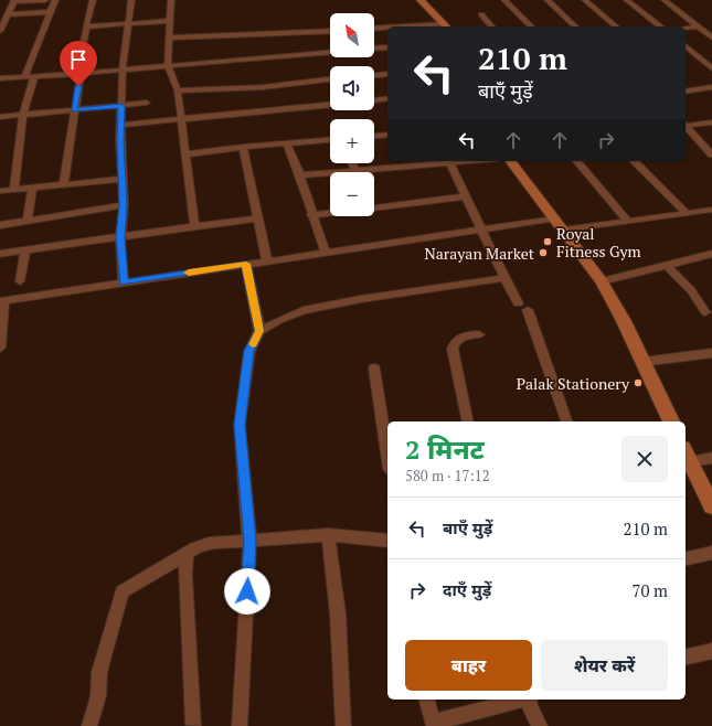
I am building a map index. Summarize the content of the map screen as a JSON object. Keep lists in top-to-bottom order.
{
  "places": ["Royal Fitness Gym", "Narayan Market", "Palak Stationery"],
  "north": "top left",
  "page": {
    "map_buttons": ["+", "−"],
    "turn": ["210 m", "बाएँ मुड़ें"],
    "heading": ["2 मिनट", "580 m · 17:12"],
    "list": [
      {
        "name": "बाएँ मुड़ें",
        "value": "210 m"
      },
      {
        "name": "दाएँ मुड़ें",
        "value": "70 m"
      }
    ],
    "buttons": ["बाहर", "शेयर करें"]
  }
}
